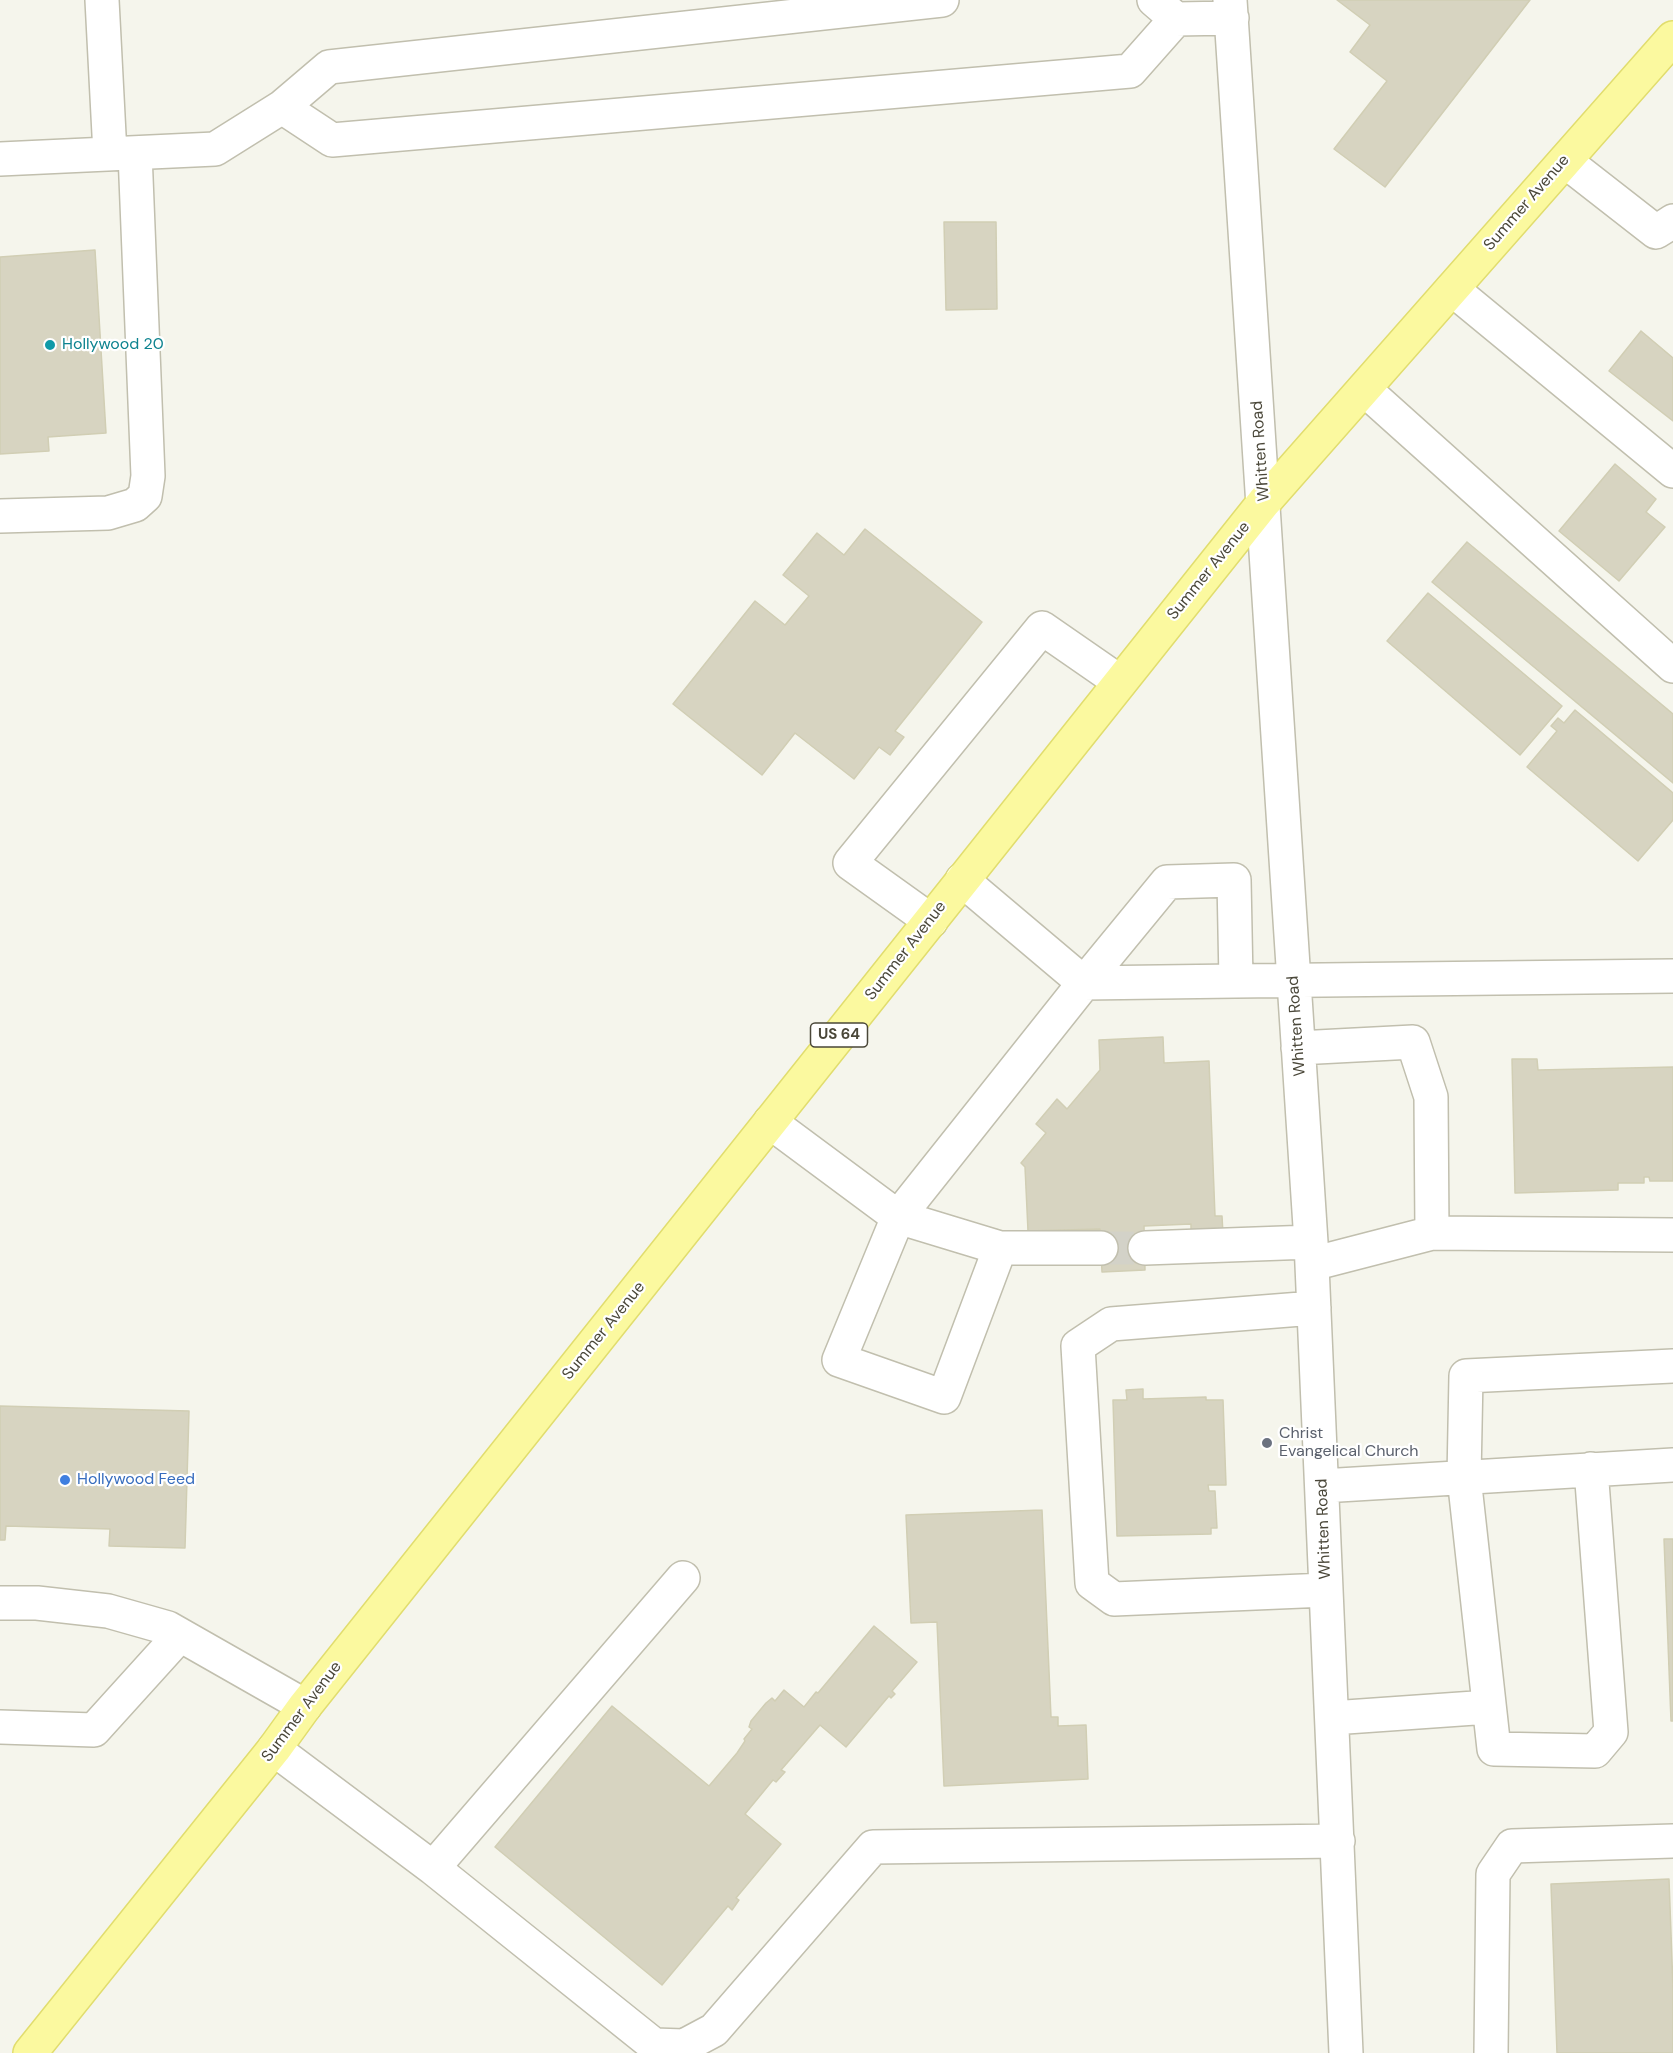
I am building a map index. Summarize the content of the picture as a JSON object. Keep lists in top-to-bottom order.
{
  "streets": {
    "main road": ["Summer Avenue", "US 64"],
    "street": ["Whitten Road"]
  },
  "crossings": [
    ["Summer Avenue", "Whitten Road"]
  ],
  "places": ["Hollywood 20", "Christ Evangelical Church", "Hollywood Feed"]
}
